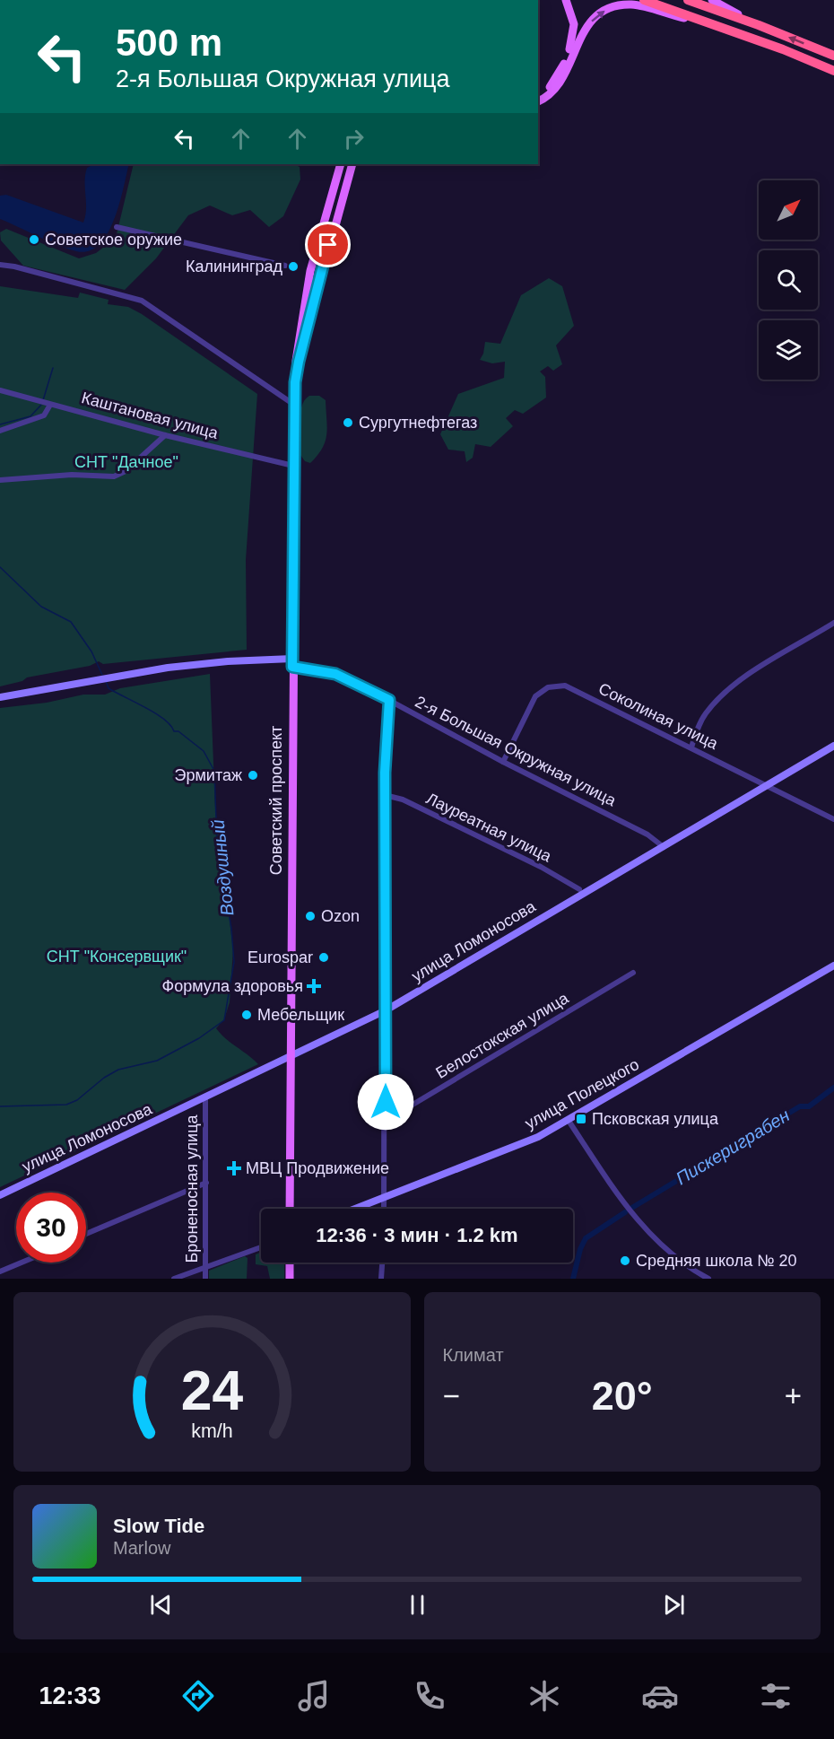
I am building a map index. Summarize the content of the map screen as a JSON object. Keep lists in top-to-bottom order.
{
  "streets": {
    "main road": ["Советский проспект"],
    "street": [
      "Каштановая улица",
      "Соколиная улица",
      "2-я Большая Окружная улица",
      "Лауреатная улица",
      "улица Ломоносова",
      "Белостокская улица",
      "улица Полецкого",
      "Броненосная улица"
    ]
  },
  "crossings": [
    ["Каштановая улица", "Советский проспект"],
    ["Соколиная улица", "2-я Большая Окружная улица"],
    ["Соколиная улица", "улица Ломоносова"],
    ["2-я Большая Окружная улица", "Советский проспект"],
    ["2-я Большая Окружная улица", "улица Ломоносова"],
    ["Советский проспект", "улица Ломоносова"],
    ["улица Ломоносова", "Броненосная улица"]
  ],
  "water": ["Воздушный", "Пискериграбен"],
  "parks": ["СНТ \"Дачное\"", "СНТ \"Консервщик\""],
  "places": {
    "other": [
      "Советское оружие",
      "Калининград",
      "Сургутнефтегаз",
      "Эрмитаж",
      "Ozon",
      "Eurospar",
      "Мебельщик",
      "Средняя школа № 20"
    ],
    "health": ["Формула здоровья", "МВЦ Продвижение"],
    "transit": ["Псковская улица"]
  },
  "north": "top right",
  "page": {
    "turn": ["500 m", "2-я Большая Окружная улица"],
    "limit": "30",
    "trip": "12:36 · 3 мин · 1.2 km",
    "tile": "Климат",
    "heat": ["−", "20°", "+"],
    "song": ["Slow Tide", "Marlow"],
    "tabs": "12:33",
    "gauge": ["24", "km/h"]
  }
}
